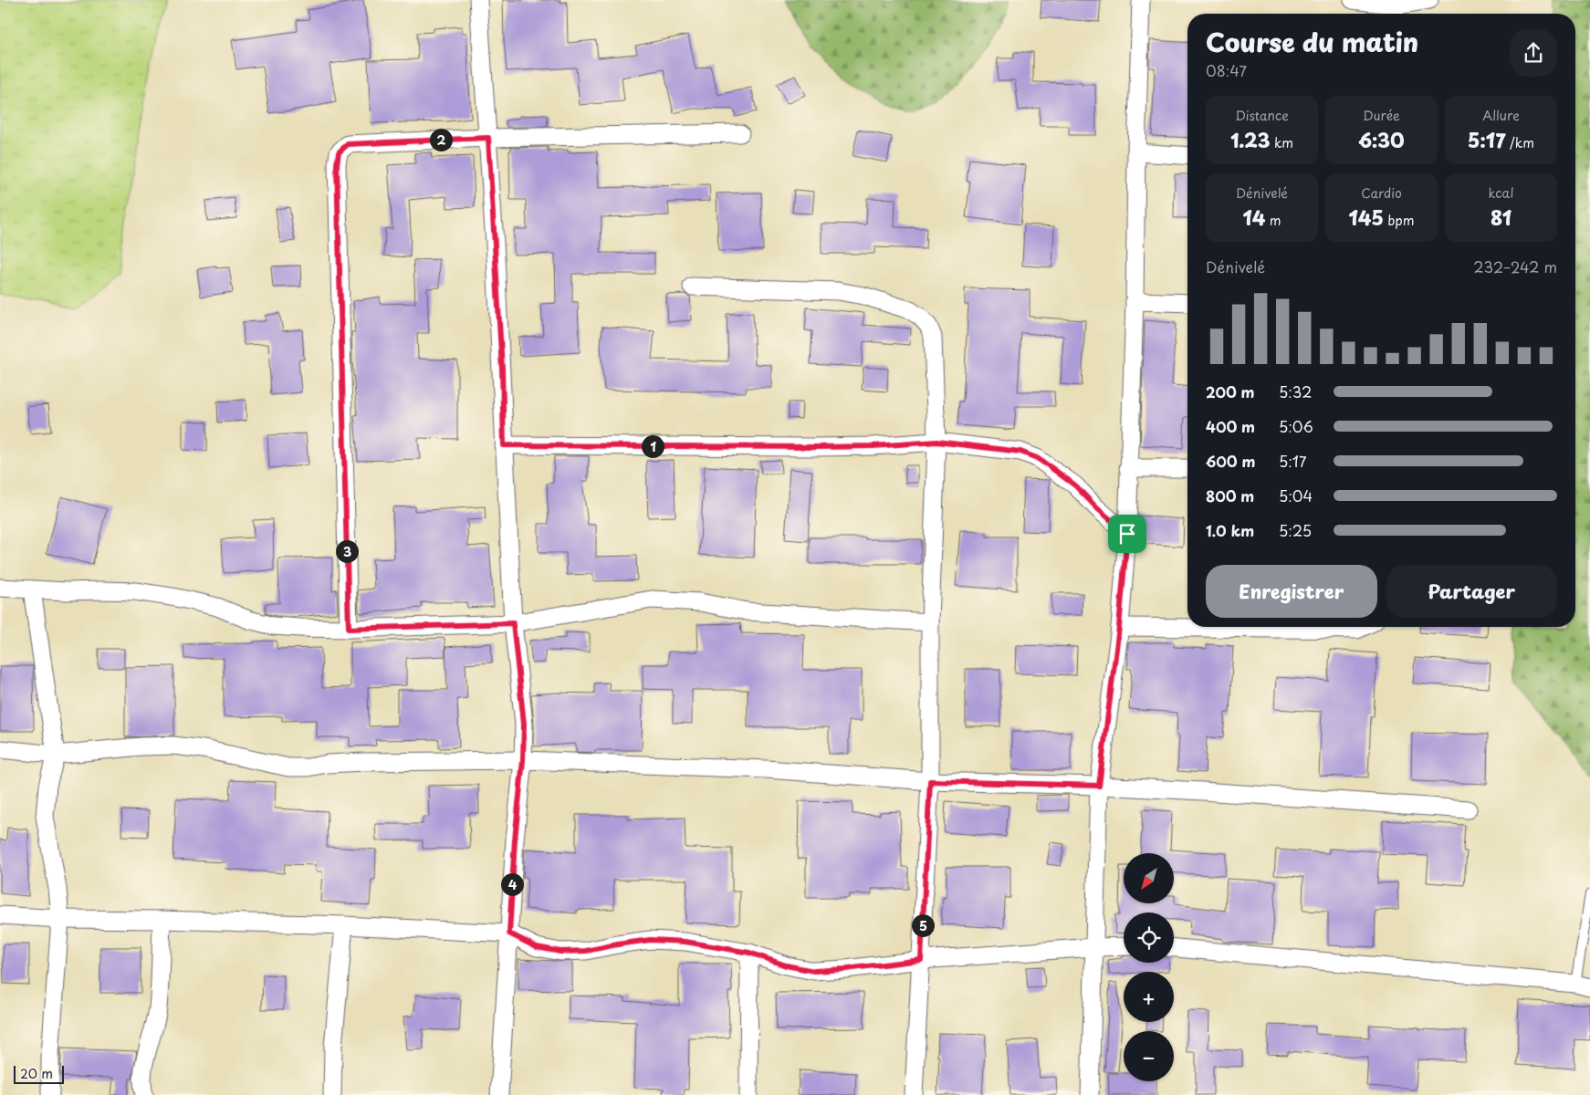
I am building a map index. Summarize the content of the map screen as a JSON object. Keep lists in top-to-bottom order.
{
  "scale_bar": "20 m",
  "north": "bottom left",
  "page": {
    "heading": ["Course du matin", "08:47"],
    "stats": [
      ["Distance", "1.23 km"],
      ["Durée", "6:30"],
      ["Allure", "5:17 /km"],
      ["Dénivelé", "14 m"],
      ["Cardio", "145 bpm"],
      ["kcal", "81"]
    ],
    "pins": [
      "2",
      "1",
      "3",
      "4",
      "5"
    ],
    "chart": ["Dénivelé", "232–242 m"],
    "list": [
      {
        "name": "200 m",
        "note": "5:32"
      },
      {
        "name": "400 m",
        "note": "5:06"
      },
      {
        "name": "600 m",
        "note": "5:17"
      },
      {
        "name": "800 m",
        "note": "5:04"
      },
      {
        "name": "1.0 km",
        "note": "5:25"
      }
    ],
    "buttons": ["Enregistrer", "Partager"],
    "map_buttons": ["+", "−"],
    "scale": "20 m"
  }
}
